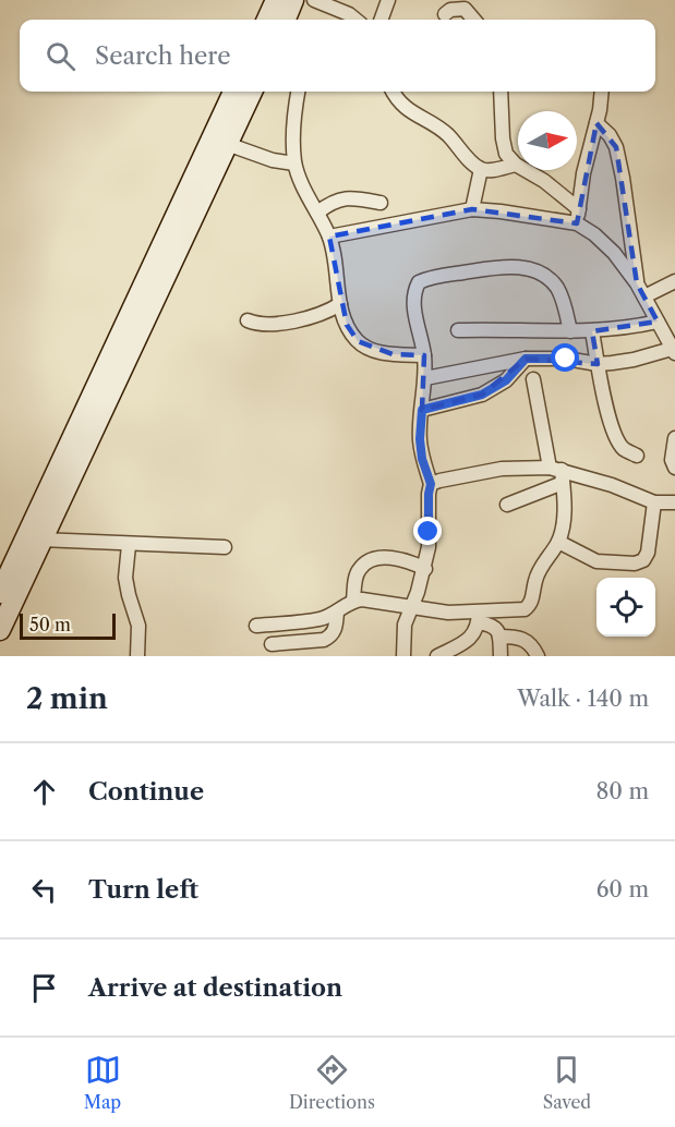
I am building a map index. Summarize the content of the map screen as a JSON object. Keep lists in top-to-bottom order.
{
  "scale_bar": "50 m",
  "north": "right",
  "page": {
    "search": "Search here",
    "scale": "50 m",
    "heading": ["2 min", "Walk · 140 m"],
    "list": [
      ["Continue", "80 m"],
      ["Turn left", "60 m"],
      "Arrive at destination"
    ],
    "nav": ["Map", "Directions", "Saved"]
  }
}
